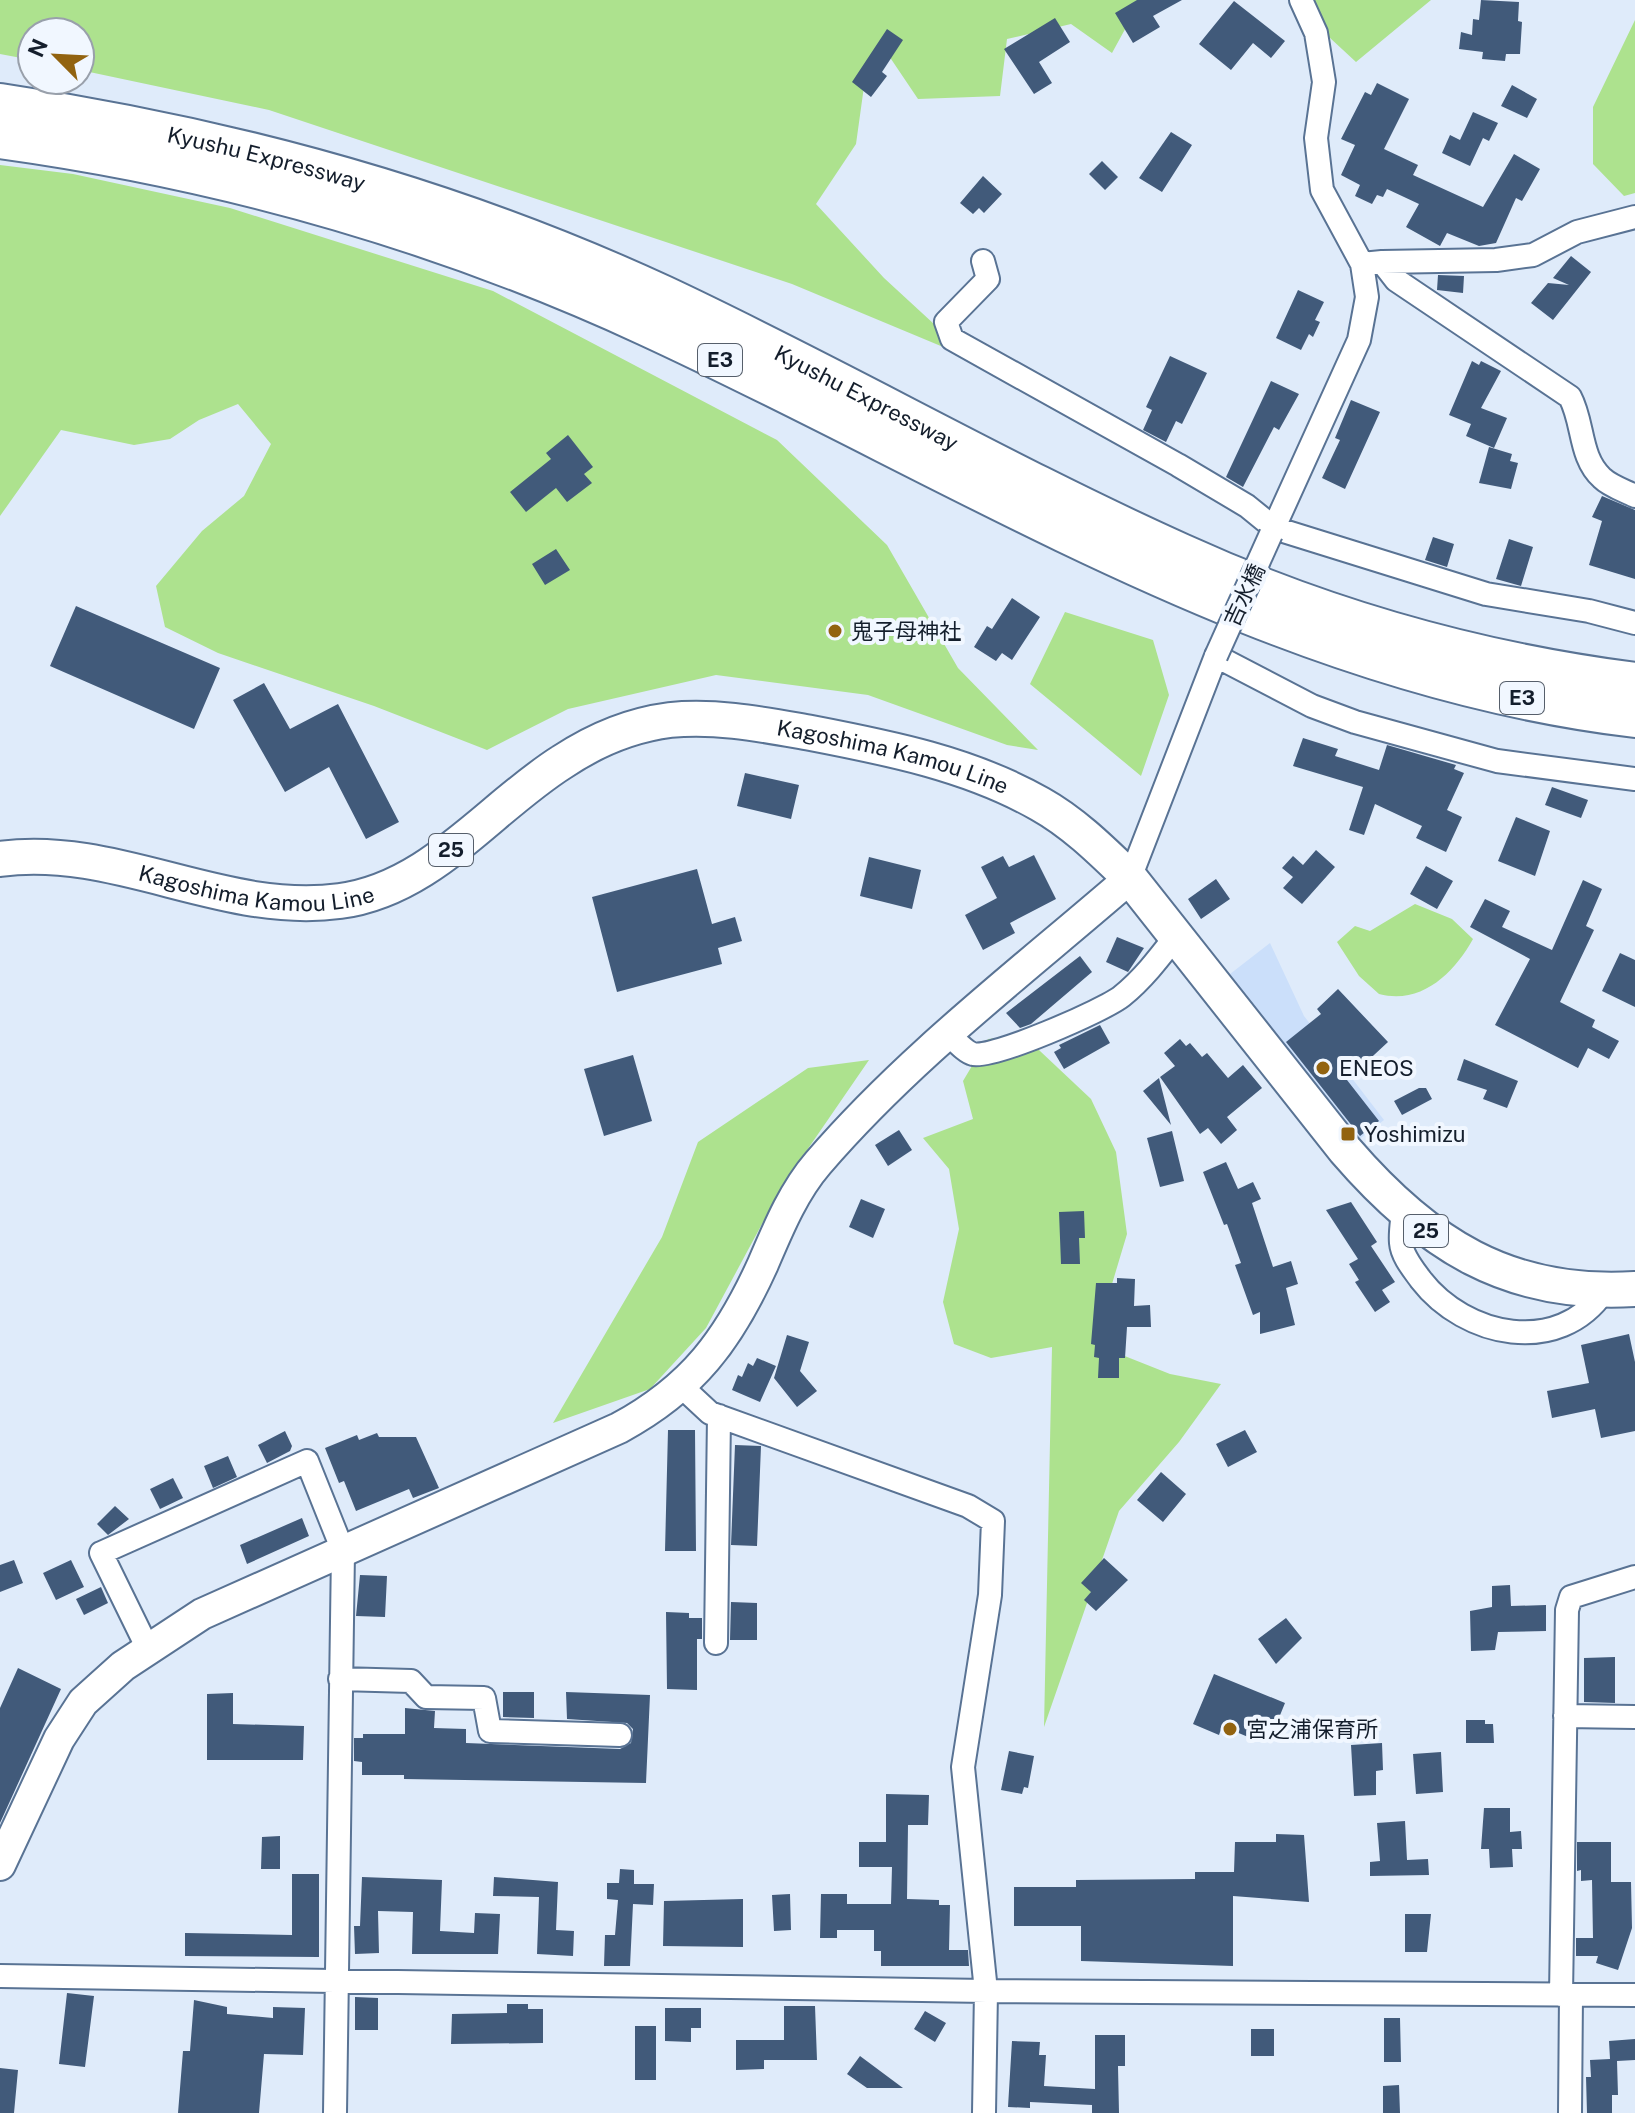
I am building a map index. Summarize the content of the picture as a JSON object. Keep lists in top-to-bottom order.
{
  "streets": {
    "highway": ["Kyushu Expressway", "E3"],
    "main road": ["Kagoshima Kamou Line", "25"],
    "street": ["吉水橋"]
  },
  "crossings": [
    ["吉水橋", "Kagoshima Kamou Line"]
  ],
  "places": {
    "other": ["鬼子母神社", "ENEOS", "宮之浦保育所"],
    "transit": ["Yoshimizu"]
  },
  "north": "top left"
}
